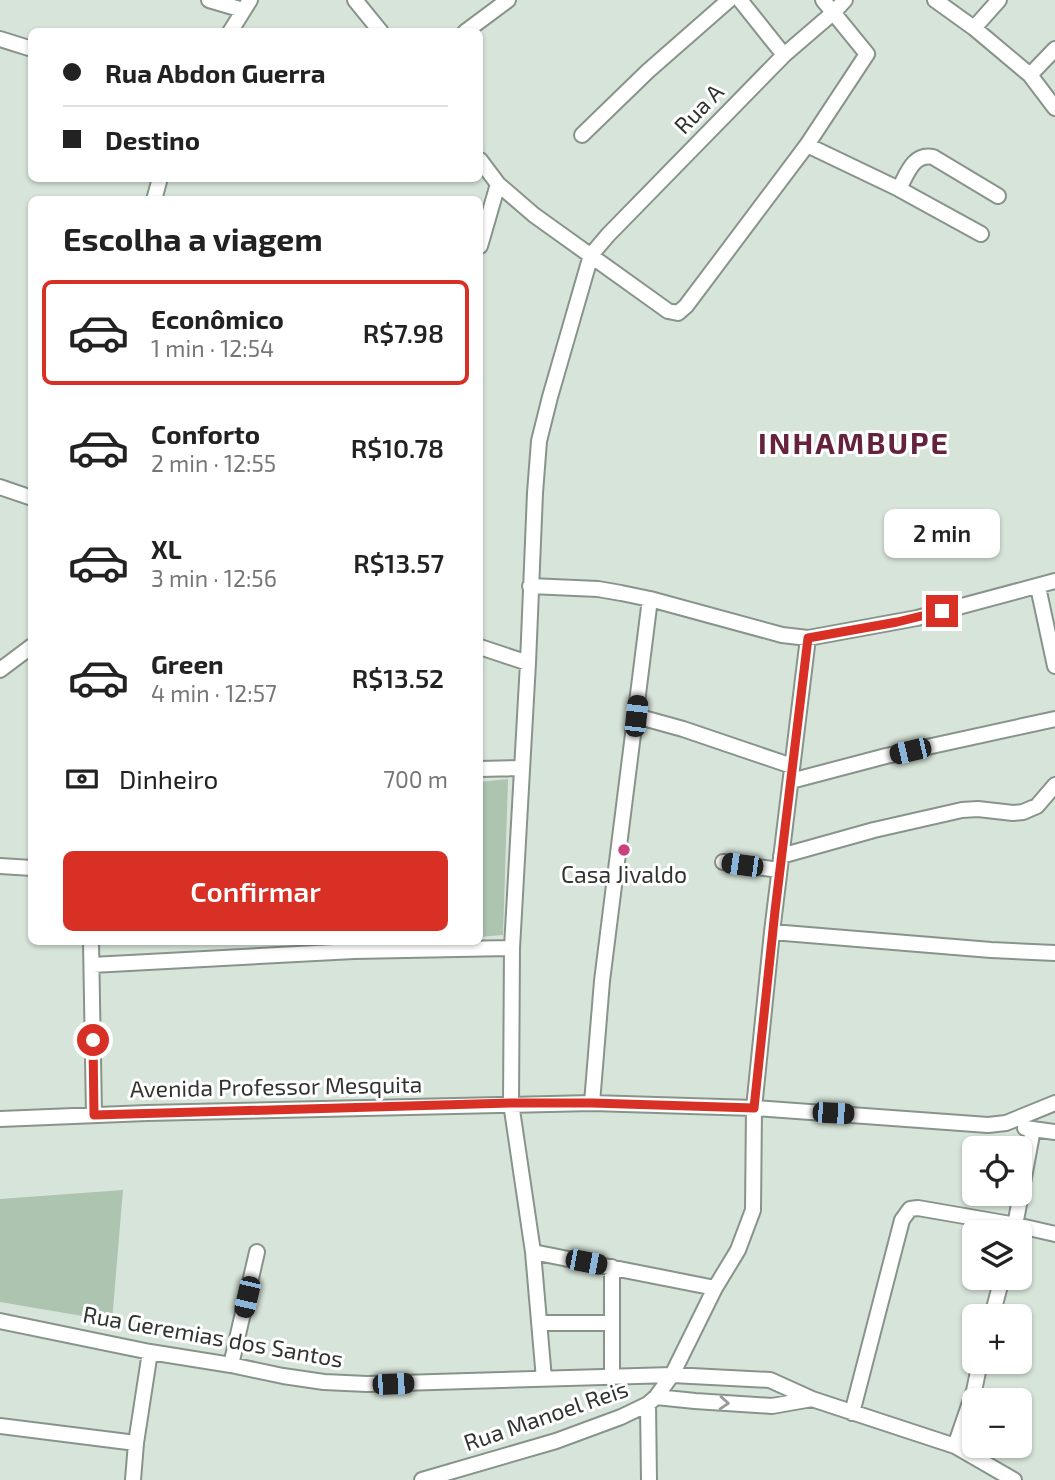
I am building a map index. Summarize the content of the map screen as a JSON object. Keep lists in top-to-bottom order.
{
  "streets": {
    "street": [
      "Rua A",
      "Avenida Professor Mesquita",
      "Rua Geremias dos Santos",
      "Rua Manoel Reis"
    ]
  },
  "crossings": [
    ["Avenida Professor Mesquita", "Rua Manoel Reis"],
    ["Rua Geremias dos Santos", "Rua Manoel Reis"]
  ],
  "districts": ["INHAMBUPE"],
  "places": ["Casa Jivaldo"],
  "page": {
    "banner": ["Rua Abdon Guerra", "Destino"],
    "heading": "Escolha a viagem",
    "list": [
      {
        "name": "Econômico",
        "note": "1 min · 12:54",
        "value": "R$7.98"
      },
      {
        "name": "Conforto",
        "note": "2 min · 12:55",
        "value": "R$10.78"
      },
      {
        "name": "XL",
        "note": "3 min · 12:56",
        "value": "R$13.57"
      },
      {
        "name": "Green",
        "note": "4 min · 12:57",
        "value": "R$13.52"
      }
    ],
    "bubble": "2 min",
    "pay": ["Dinheiro", "700 m"],
    "buttons": "Confirmar",
    "map_buttons": ["+", "−"]
  }
}
